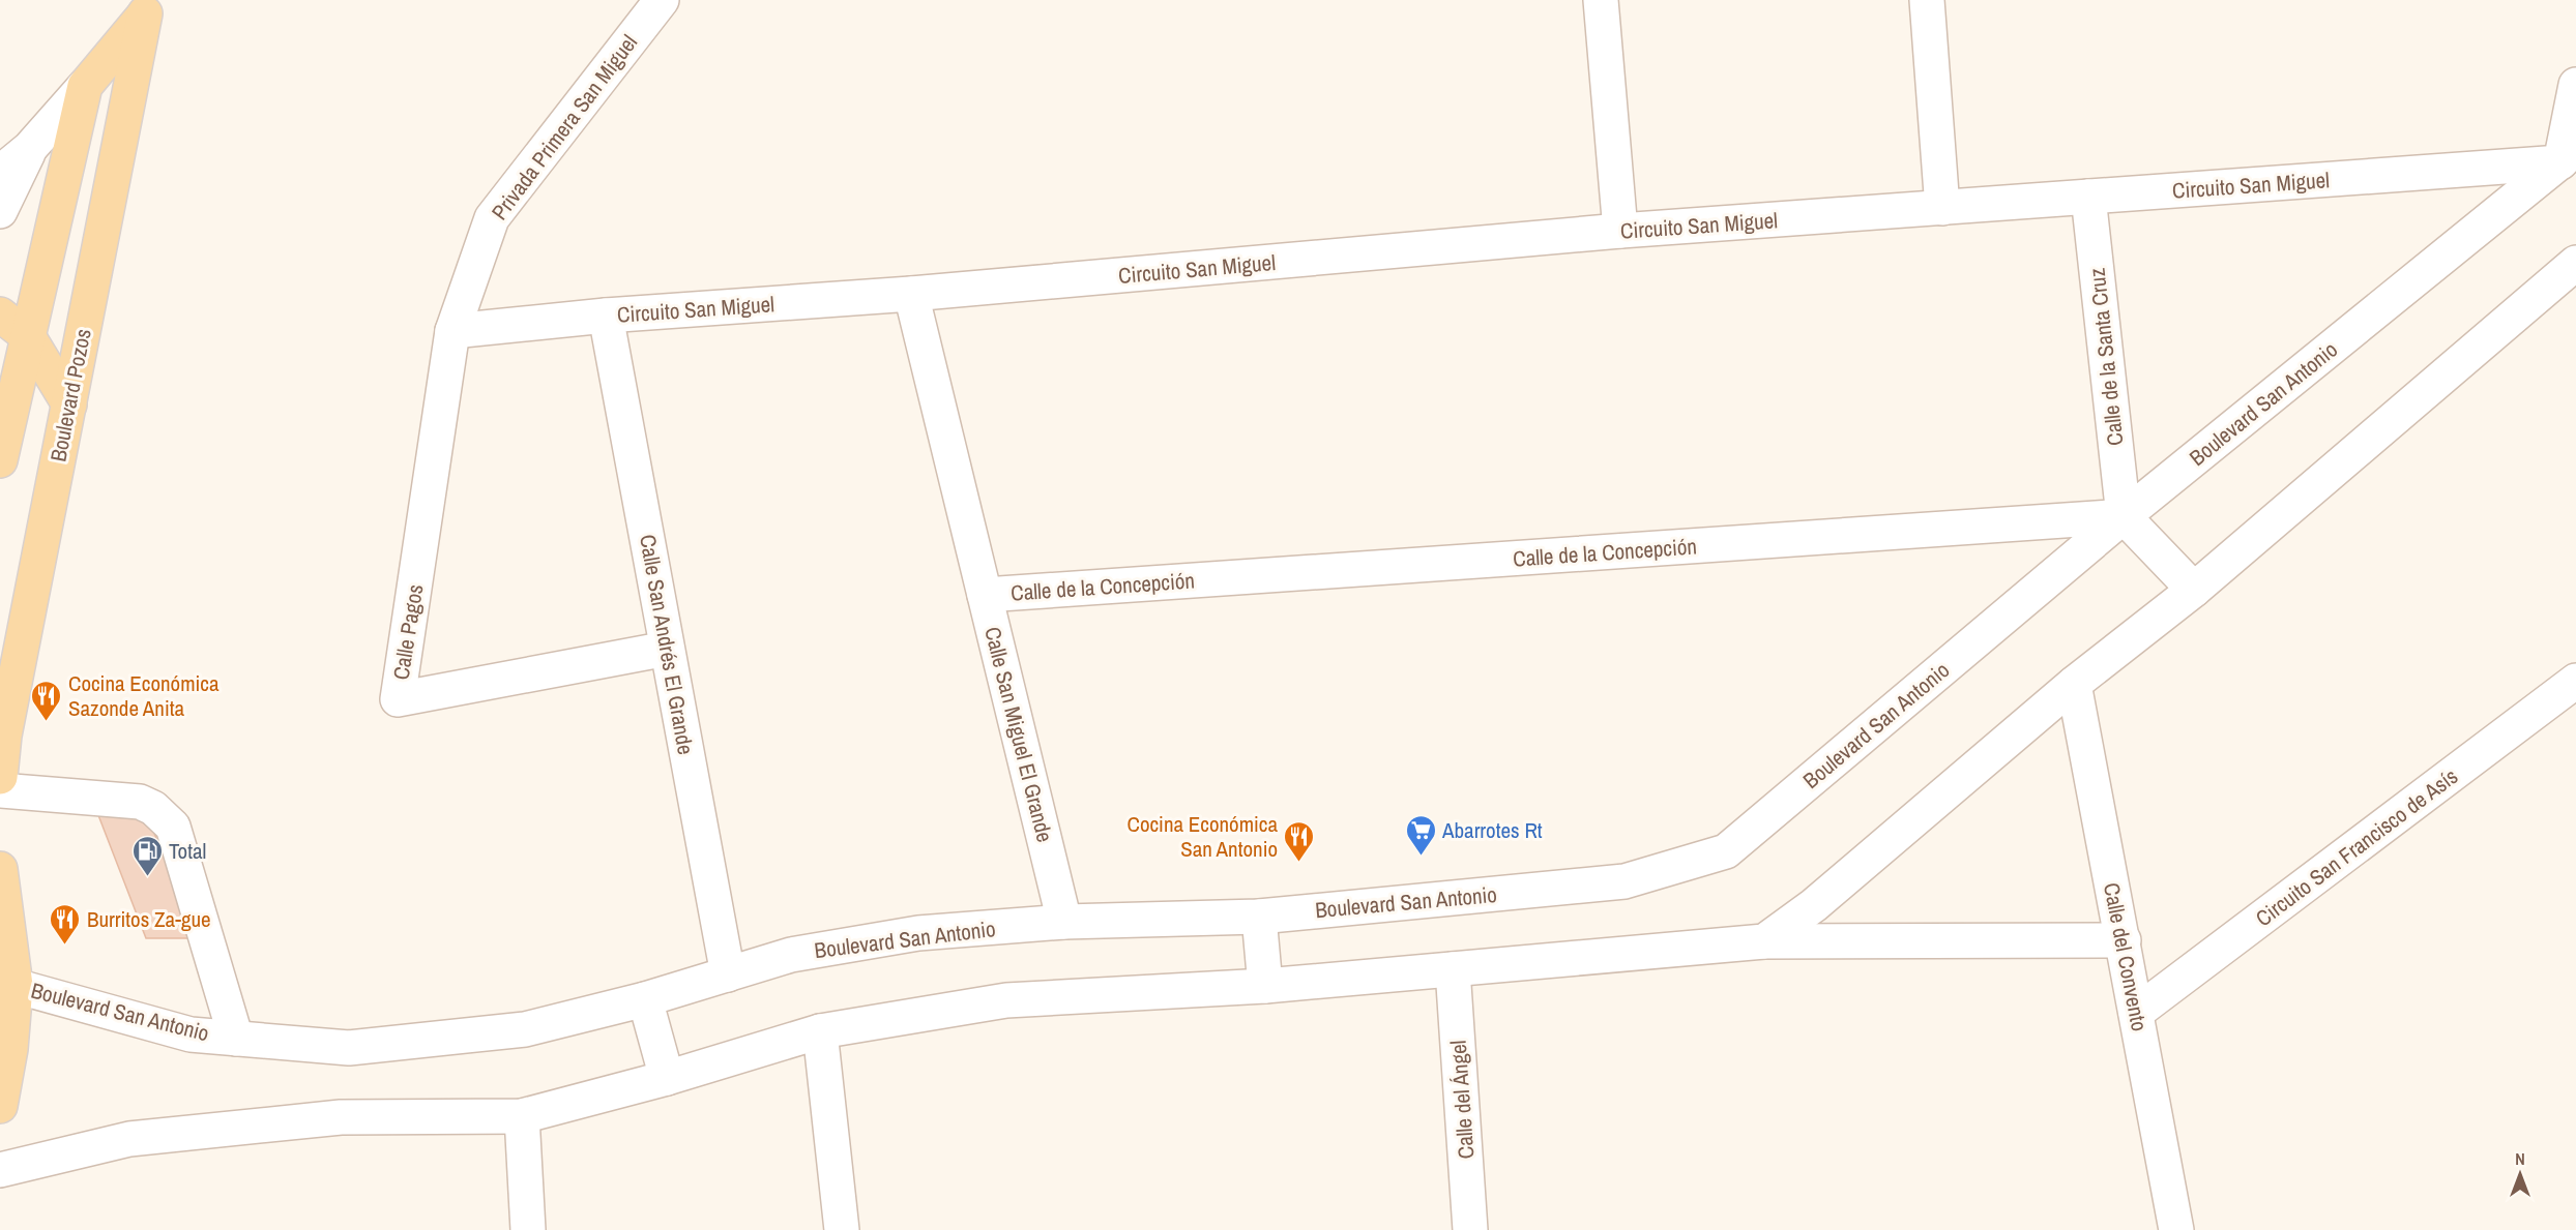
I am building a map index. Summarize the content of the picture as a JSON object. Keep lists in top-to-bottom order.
{
  "streets": {
    "main road": ["Boulevard Pozos"],
    "street": [
      "Privada Primera San Miguel",
      "Circuito San Miguel",
      "Calle de la Santa Cruz",
      "Boulevard San Antonio",
      "Calle de la Concepción",
      "Calle Pagos",
      "Calle San Andrés El Grande",
      "Calle San Miguel El Grande",
      "Circuito San Francisco de Asís",
      "Calle del Convento",
      "Calle del Ángel"
    ]
  },
  "crossings": [
    ["Privada Primera San Miguel", "Circuito San Miguel"],
    ["Privada Primera San Miguel", "Calle Pagos"],
    ["Circuito San Miguel", "Calle de la Santa Cruz"],
    ["Circuito San Miguel", "Boulevard San Antonio"],
    ["Circuito San Miguel", "Calle Pagos"],
    ["Circuito San Miguel", "Calle San Andrés El Grande"],
    ["Circuito San Miguel", "Calle San Miguel El Grande"],
    ["Calle de la Santa Cruz", "Boulevard San Antonio"],
    ["Calle de la Santa Cruz", "Calle de la Concepción"],
    ["Boulevard San Antonio", "Calle de la Concepción"],
    ["Boulevard San Antonio", "Calle San Andrés El Grande"],
    ["Boulevard San Antonio", "Calle San Miguel El Grande"],
    ["Calle de la Concepción", "Calle San Miguel El Grande"],
    ["Calle Pagos", "Calle San Andrés El Grande"],
    ["Circuito San Francisco de Asís", "Calle del Convento"]
  ],
  "places": {
    "restaurant": ["Cocina Económica Sazonde Anita", "Cocina Económica San Antonio", "Burritos Za-gue"],
    "supermarket": ["Abarrotes Rt"],
    "fuel station": ["Total"]
  },
  "north": "top"
}
